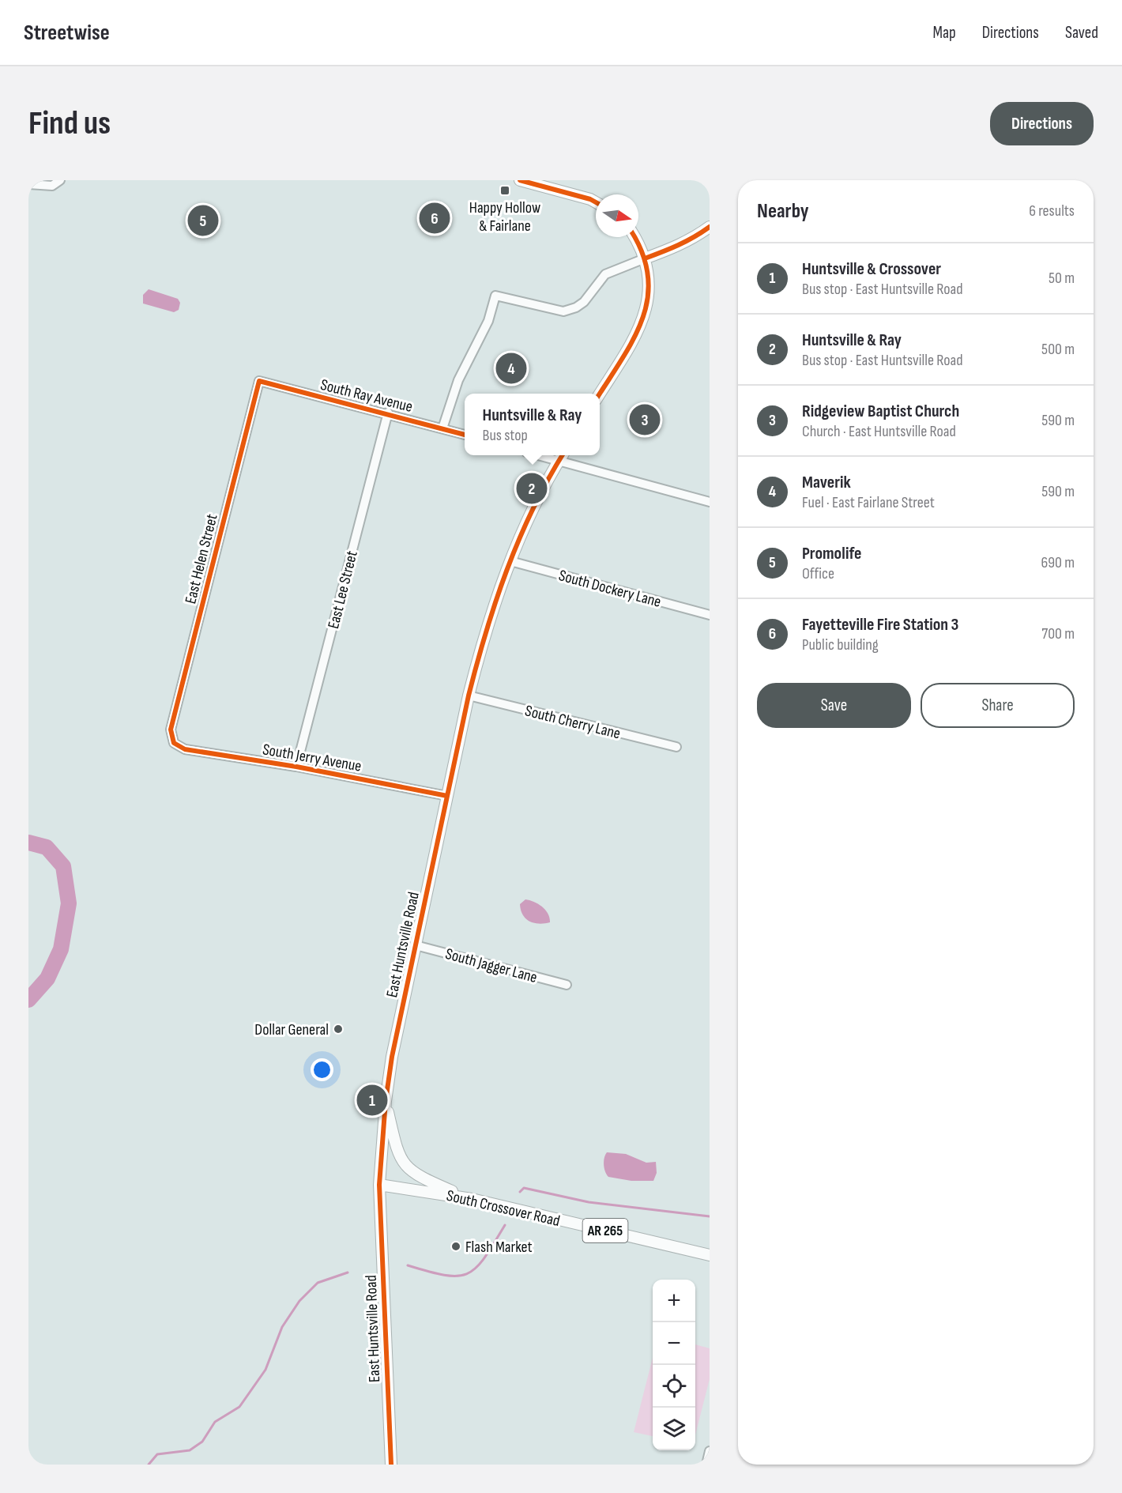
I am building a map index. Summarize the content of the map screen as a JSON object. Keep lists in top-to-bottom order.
{
  "streets": {
    "main road": ["East Huntsville Road", "South Crossover Road", "AR 265"],
    "street": [
      "South Ray Avenue",
      "East Helen Street",
      "South Dockery Lane",
      "East Lee Street",
      "South Cherry Lane",
      "South Jerry Avenue",
      "South Jagger Lane"
    ]
  },
  "crossings": [
    ["South Ray Avenue", "East Helen Street"],
    ["South Ray Avenue", "East Lee Street"],
    ["East Helen Street", "South Jerry Avenue"],
    ["South Dockery Lane", "East Huntsville Road"],
    ["East Lee Street", "South Jerry Avenue"],
    ["South Cherry Lane", "East Huntsville Road"],
    ["South Jerry Avenue", "East Huntsville Road"],
    ["East Huntsville Road", "South Jagger Lane"],
    ["East Huntsville Road", "South Crossover Road"]
  ],
  "places": {
    "transit": ["Happy Hollow & Fairlane"],
    "other": ["Dollar General", "Flash Market"]
  },
  "north": "right",
  "page": {
    "header": "Streetwise",
    "nav": ["Map", "Directions", "Saved"],
    "buttons": [
      "Directions",
      ["Save", "Share"]
    ],
    "title": "Find us",
    "heading": ["Nearby", "6 results"],
    "pins": [
      "6",
      "5",
      "4",
      "3",
      "2",
      "1"
    ],
    "list": [
      {
        "mark": "1",
        "name": "Huntsville & Crossover",
        "note": "Bus stop · East Huntsville Road",
        "value": "50 m"
      },
      {
        "mark": "2",
        "name": "Huntsville & Ray",
        "note": "Bus stop · East Huntsville Road",
        "value": "500 m"
      },
      {
        "mark": "3",
        "name": "Ridgeview Baptist Church",
        "note": "Church · East Huntsville Road",
        "value": "590 m"
      },
      {
        "mark": "4",
        "name": "Maverik",
        "note": "Fuel · East Fairlane Street",
        "value": "590 m"
      },
      {
        "mark": "5",
        "name": "Promolife",
        "note": "Office",
        "value": "690 m"
      },
      {
        "mark": "6",
        "name": "Fayetteville Fire Station 3",
        "note": "Public building",
        "value": "700 m"
      }
    ],
    "popup": ["Huntsville & Ray", "Bus stop"],
    "map_buttons": ["+", "−"]
  }
}
